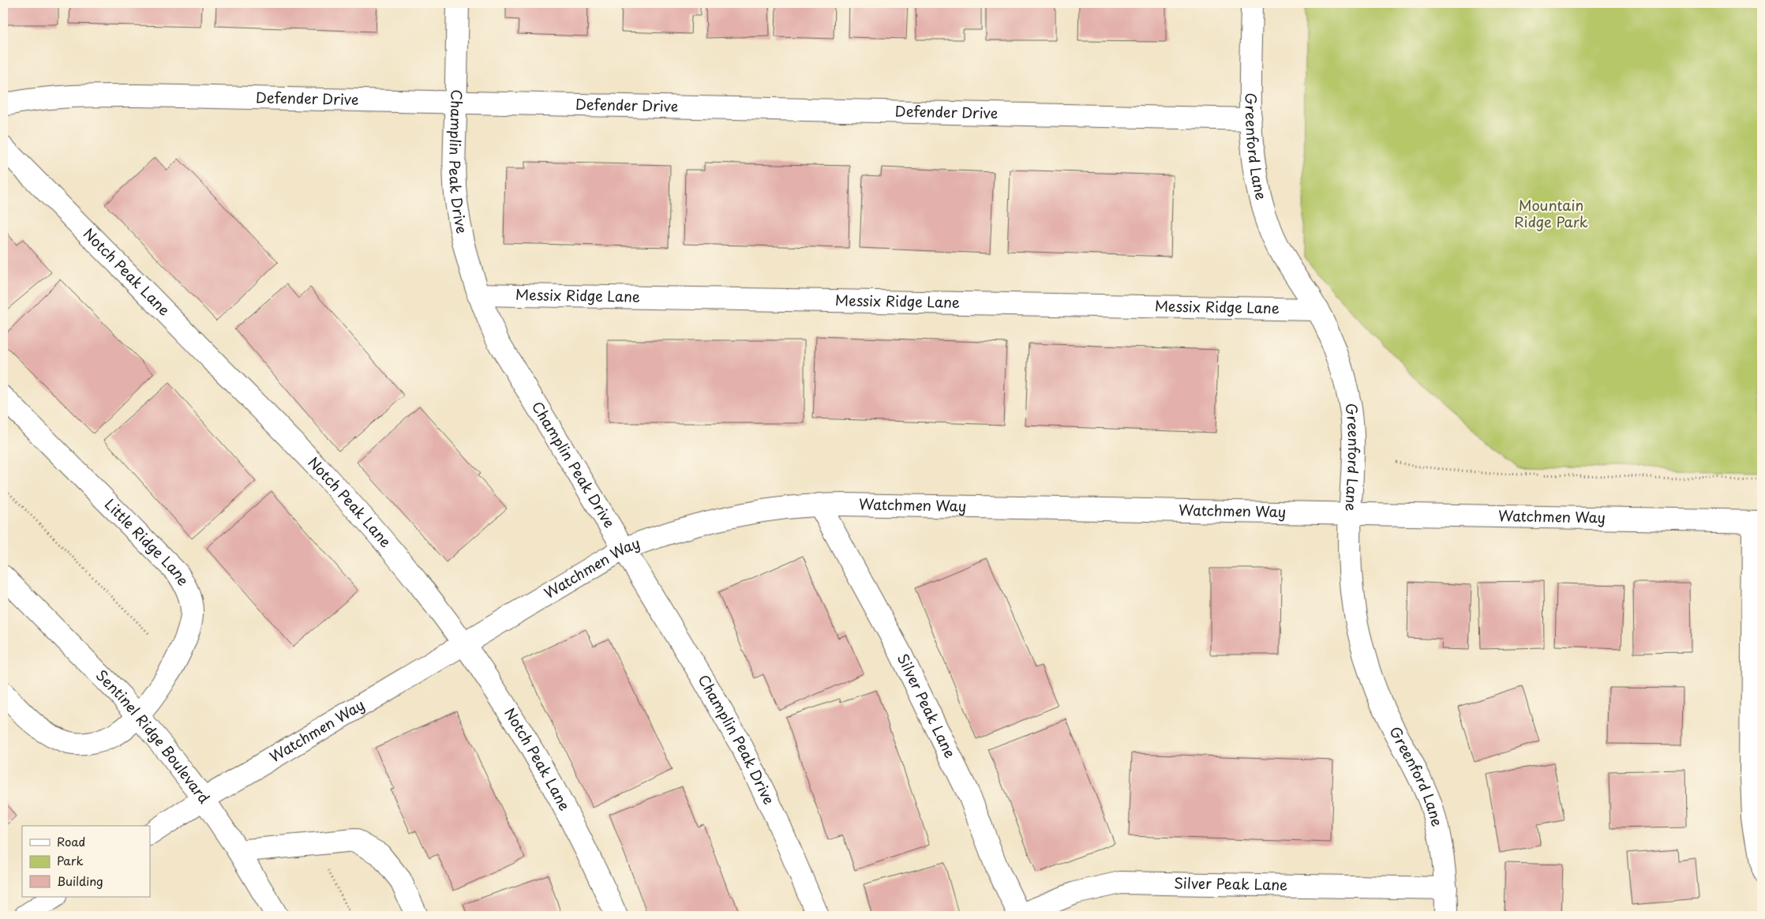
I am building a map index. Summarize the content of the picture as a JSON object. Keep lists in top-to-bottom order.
{
  "streets": {
    "street": [
      "Defender Drive",
      "Greenford Lane",
      "Champlin Peak Drive",
      "Notch Peak Lane",
      "Messix Ridge Lane",
      "Watchmen Way",
      "Little Ridge Lane",
      "Silver Peak Lane",
      "Sentinel Ridge Boulevard"
    ]
  },
  "crossings": [
    ["Defender Drive", "Greenford Lane"],
    ["Defender Drive", "Champlin Peak Drive"],
    ["Greenford Lane", "Messix Ridge Lane"],
    ["Greenford Lane", "Watchmen Way"],
    ["Greenford Lane", "Silver Peak Lane"],
    ["Champlin Peak Drive", "Messix Ridge Lane"],
    ["Champlin Peak Drive", "Watchmen Way"],
    ["Notch Peak Lane", "Watchmen Way"],
    ["Watchmen Way", "Silver Peak Lane"],
    ["Watchmen Way", "Sentinel Ridge Boulevard"],
    ["Little Ridge Lane", "Sentinel Ridge Boulevard"]
  ],
  "parks": ["Mountain Ridge Park"],
  "legend": ["Road", "Park", "Building"]
}
